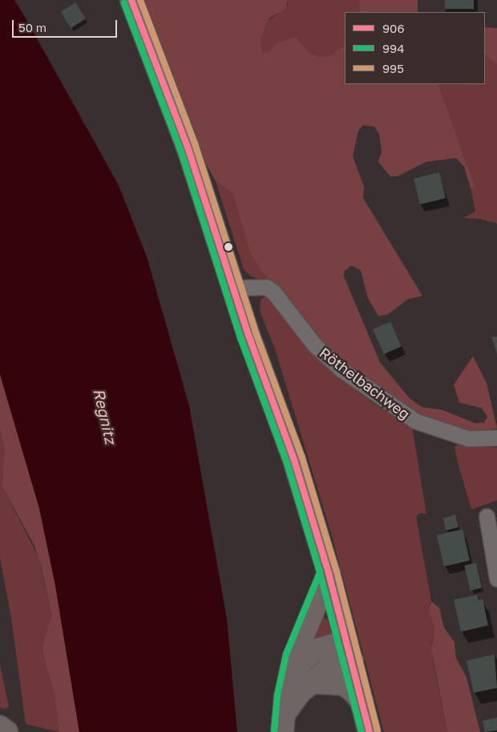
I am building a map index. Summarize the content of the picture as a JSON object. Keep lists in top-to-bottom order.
{
  "streets": {
    "street": ["Röthelbachweg"]
  },
  "water": ["Regnitz"],
  "lines": ["transit line 906", "transit line 995", "transit line 994"],
  "legend": ["906", "994", "995"],
  "scale_bar": "50 m"
}
